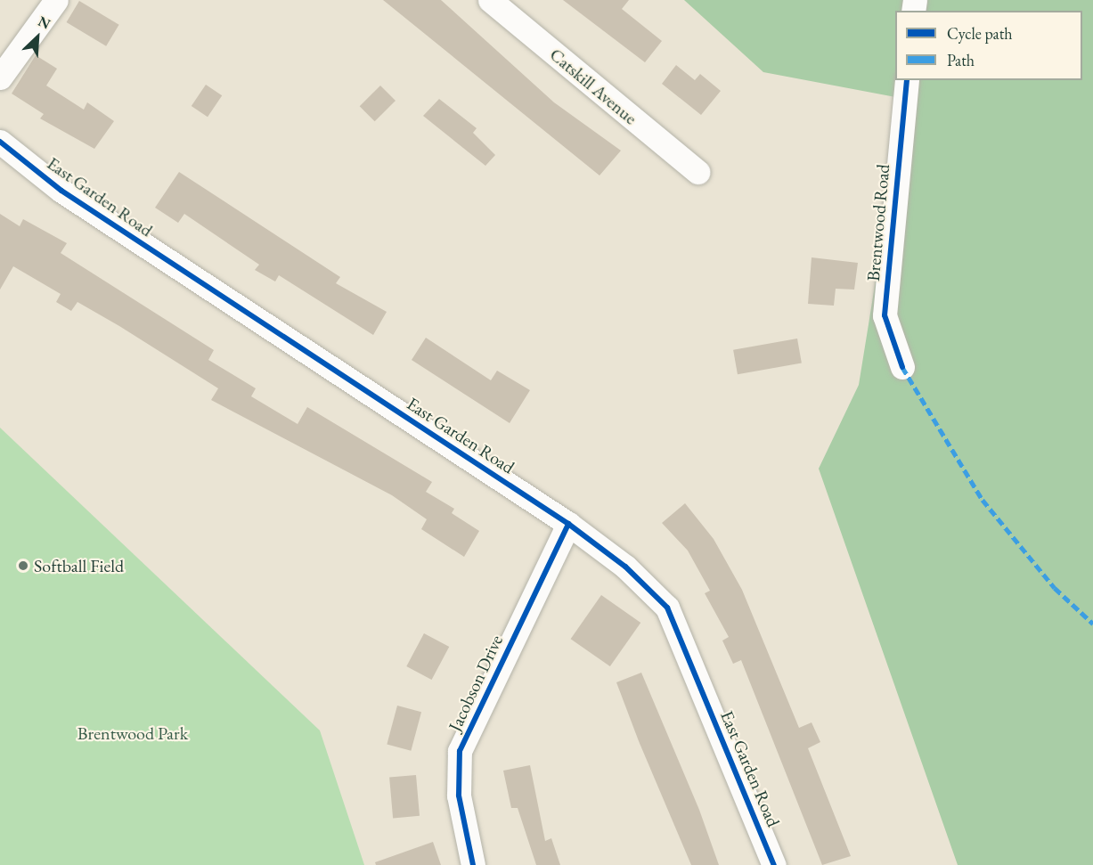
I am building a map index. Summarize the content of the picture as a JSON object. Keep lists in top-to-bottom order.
{
  "streets": {
    "street": [
      "Catskill Avenue",
      "East Garden Road",
      "Brentwood Road",
      "Jacobson Drive"
    ]
  },
  "crossings": [
    ["East Garden Road", "Jacobson Drive"]
  ],
  "parks": ["Brentwood Park"],
  "places": ["Softball Field"],
  "legend": ["Cycle path", "Path"],
  "north": "top right"
}
